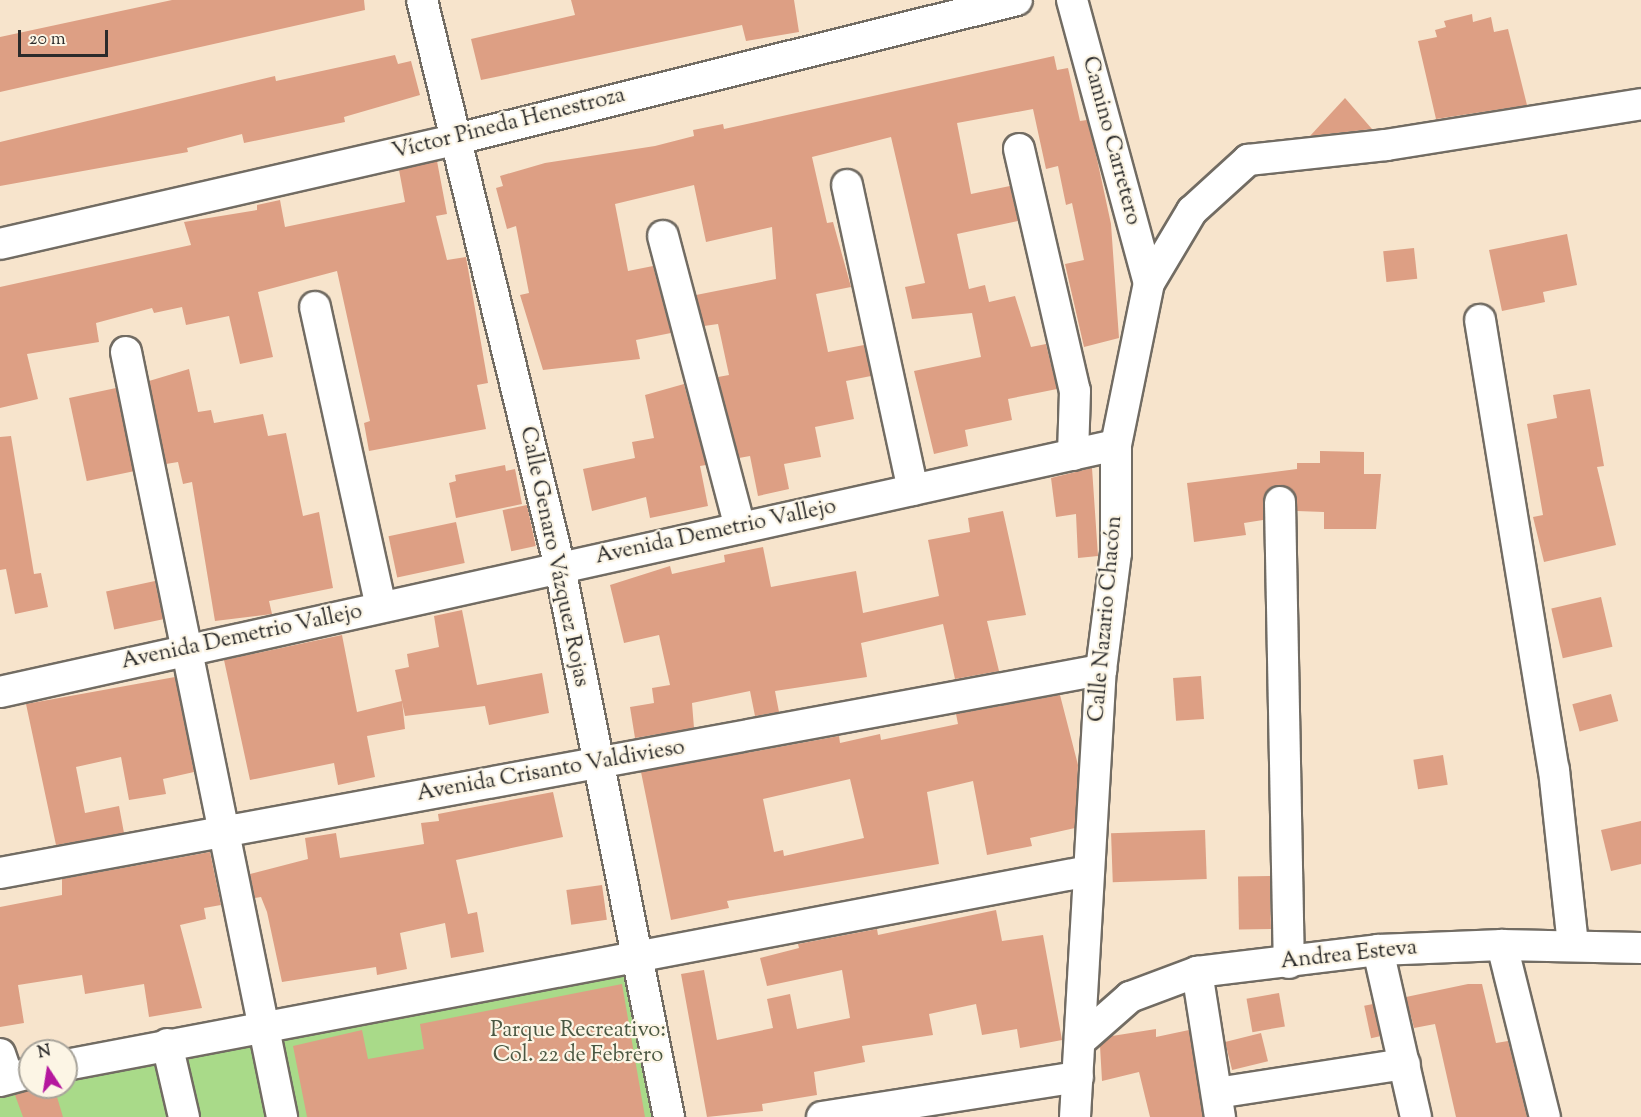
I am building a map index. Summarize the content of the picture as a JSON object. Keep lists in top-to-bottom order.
{
  "streets": {
    "street": [
      "Víctor Pineda Henestroza",
      "Camino Carretero",
      "Avenida Demetrio Vallejo",
      "Calle Genaro Vázquez Rojas",
      "Calle Nazario Chacón",
      "Avenida Crisanto Valdivieso",
      "Andrea Esteva"
    ]
  },
  "crossings": [
    ["Víctor Pineda Henestroza", "Calle Genaro Vázquez Rojas"],
    ["Camino Carretero", "Calle Nazario Chacón"],
    ["Avenida Demetrio Vallejo", "Calle Genaro Vázquez Rojas"],
    ["Avenida Demetrio Vallejo", "Calle Nazario Chacón"],
    ["Calle Genaro Vázquez Rojas", "Avenida Crisanto Valdivieso"],
    ["Calle Nazario Chacón", "Avenida Crisanto Valdivieso"],
    ["Calle Nazario Chacón", "Andrea Esteva"]
  ],
  "parks": ["Parque Recreativo: Col. 22 de Febrero"],
  "scale_bar": "20 m",
  "north": "top"
}
